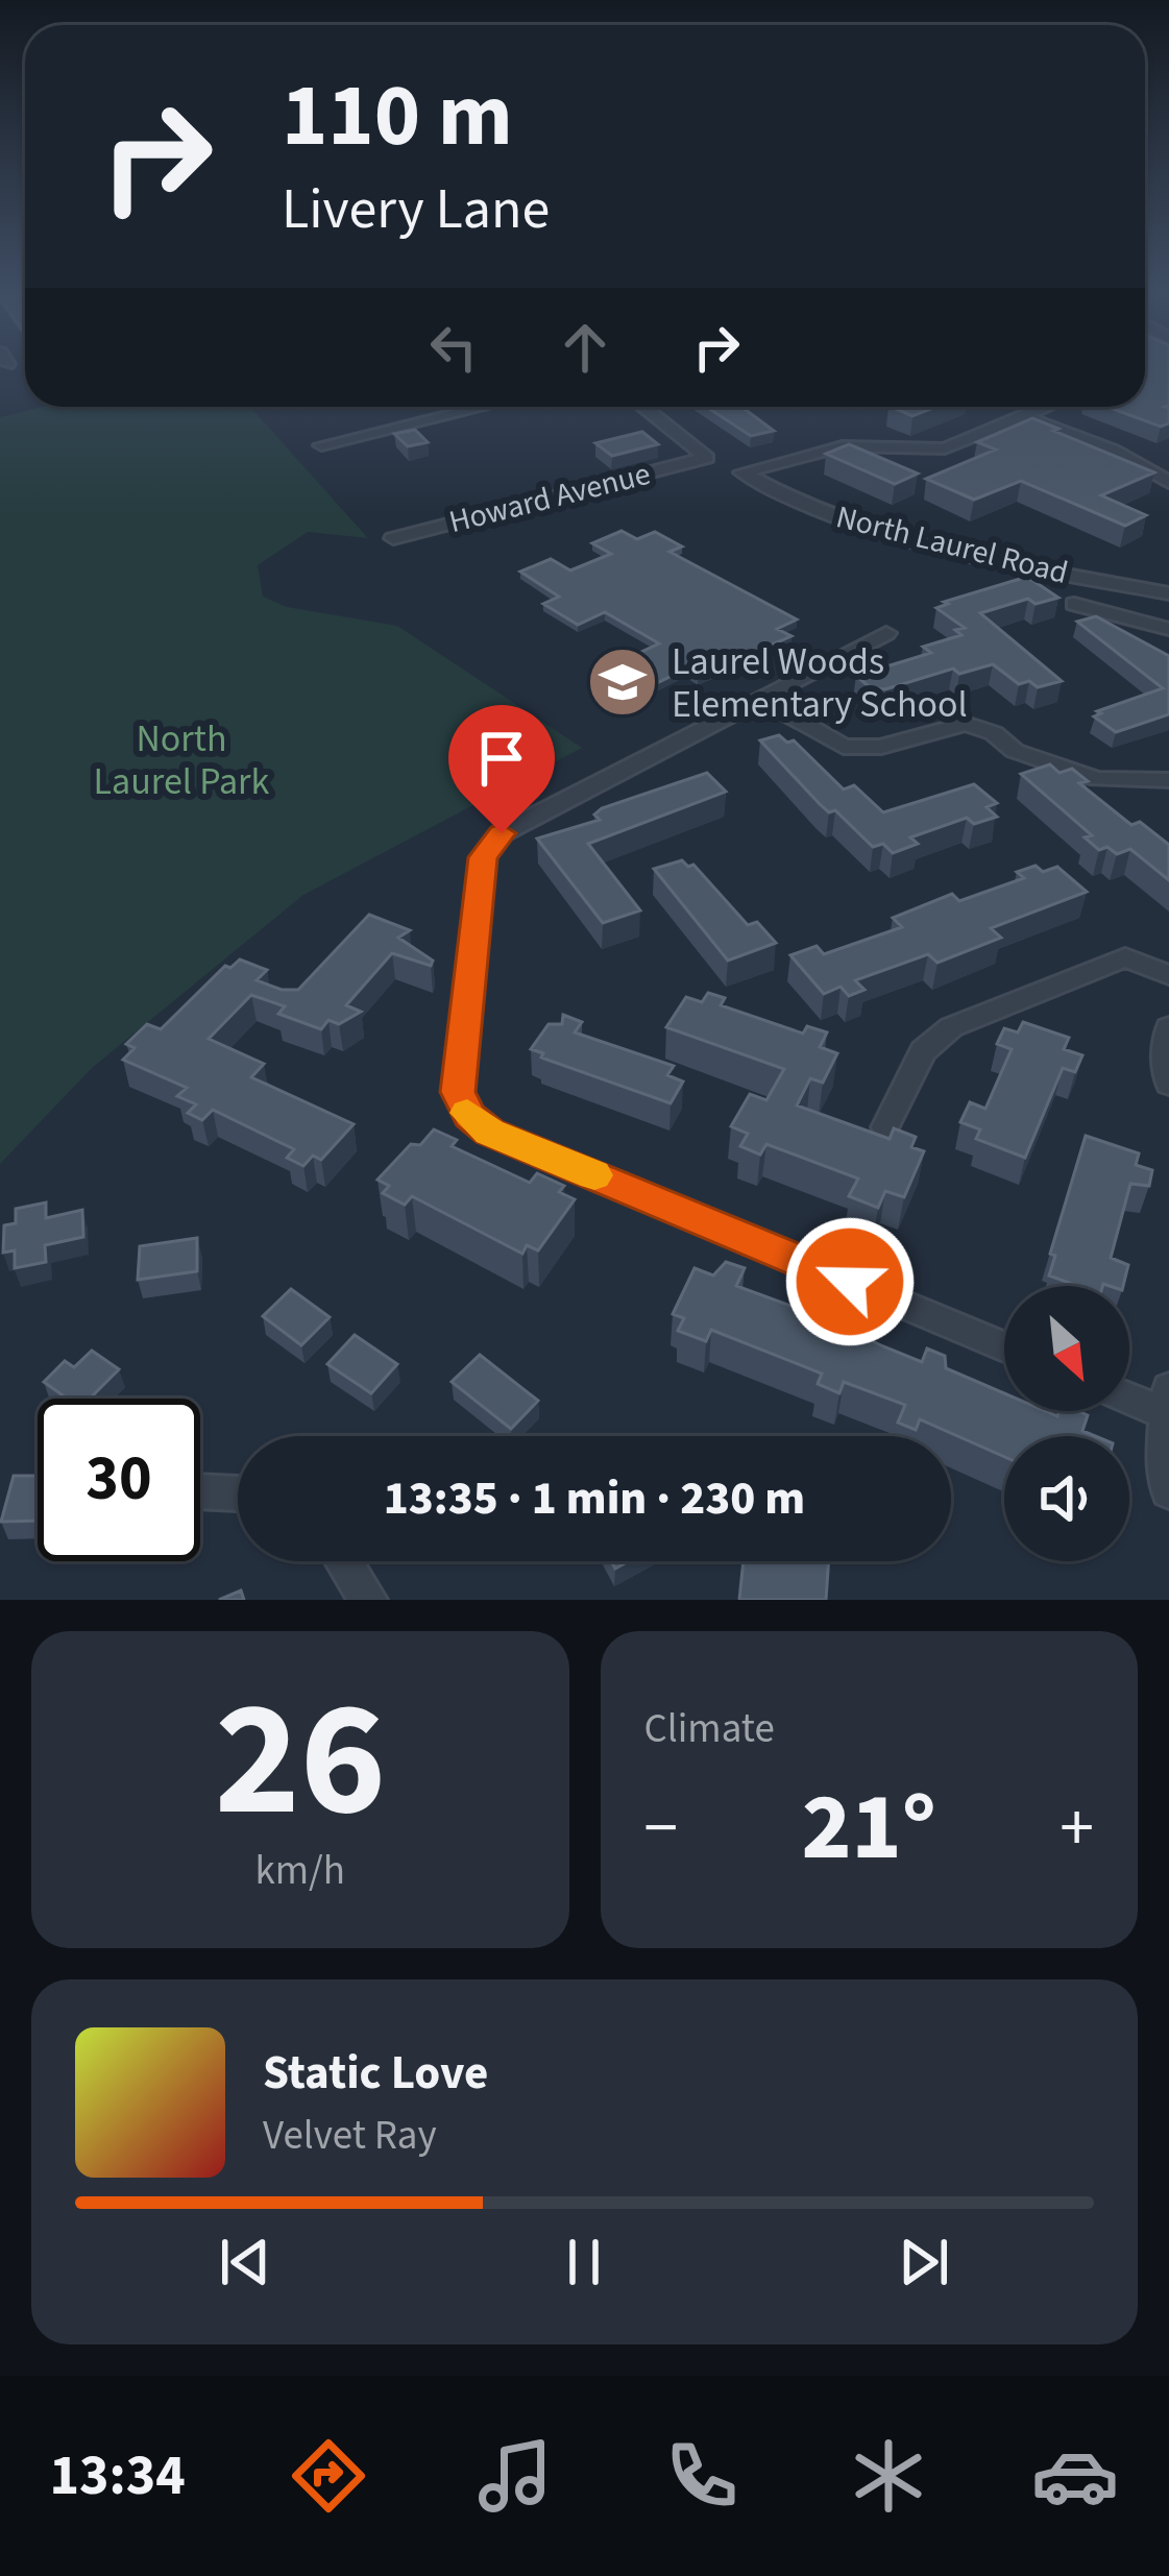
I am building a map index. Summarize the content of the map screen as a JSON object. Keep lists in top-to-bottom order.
{
  "streets": {
    "street": ["Howard Avenue", "North Laurel Road"]
  },
  "parks": ["North Laurel Park"],
  "places": {
    "school or university": ["Laurel Woods Elementary School"]
  },
  "north": "bottom right",
  "page": {
    "turn": ["110 m", "Livery Lane"],
    "limit": "30",
    "trip": "13:35 · 1 min · 230 m",
    "tile": [
      ["26", "km/h"],
      "Climate"
    ],
    "heat": ["−", "21°", "+"],
    "song": ["Static Love", "Velvet Ray"],
    "tabs": "13:34"
  }
}
